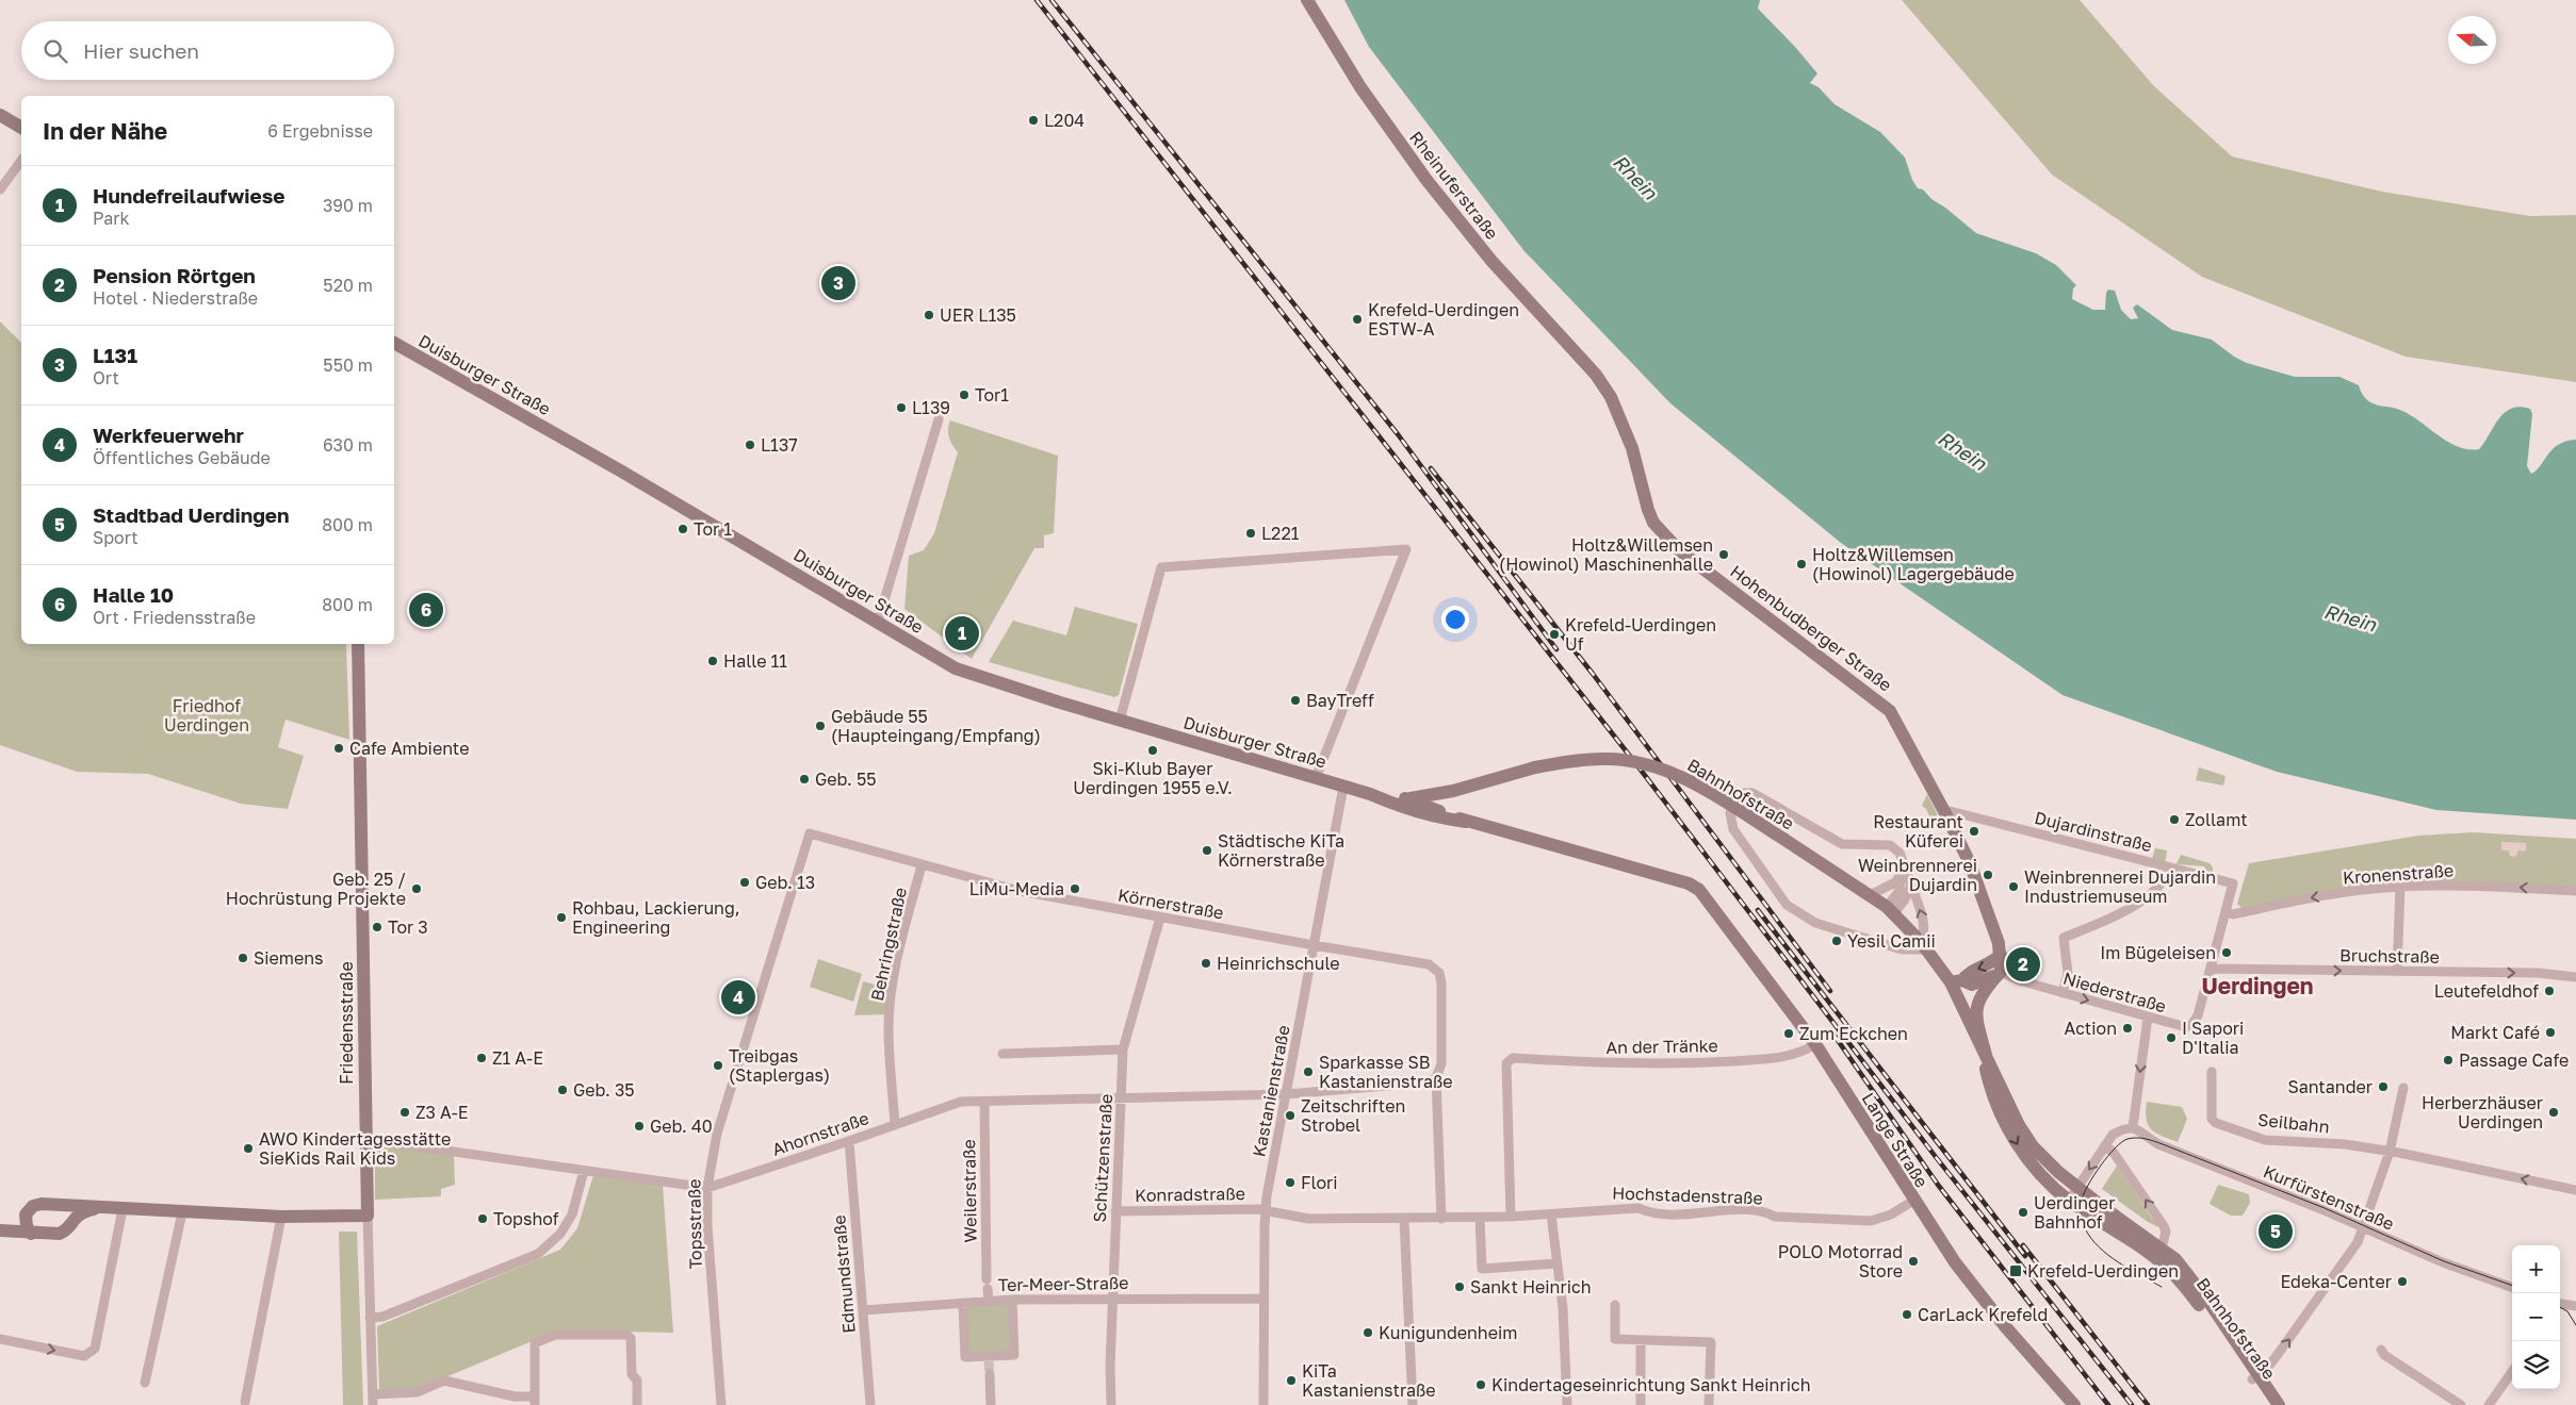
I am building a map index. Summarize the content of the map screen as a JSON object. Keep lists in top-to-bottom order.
{
  "streets": {
    "main road": [
      "Rheinuferstraße",
      "Duisburger Straße",
      "Hohenbudberger Straße",
      "Bahnhofstraße",
      "Friedensstraße",
      "Lange Straße"
    ],
    "street": [
      "Dujardinstraße",
      "Kronenstraße",
      "Körnerstraße",
      "Behringstraße",
      "Bruchstraße",
      "Niederstraße",
      "An der Tränke",
      "Kastanienstraße",
      "Seilbahn",
      "Ahornstraße",
      "Schützenstraße",
      "Weilerstraße",
      "Konradstraße",
      "Hochstadenstraße",
      "Kurfürstenstraße",
      "Topsstraße",
      "Edmundstraße",
      "Ter-Meer-Straße"
    ]
  },
  "crossings": [
    ["Rheinuferstraße", "Hohenbudberger Straße"],
    ["Duisburger Straße", "Bahnhofstraße"],
    ["Duisburger Straße", "Kastanienstraße"],
    ["Duisburger Straße", "Lange Straße"],
    ["Hohenbudberger Straße", "Dujardinstraße"],
    ["Hohenbudberger Straße", "Niederstraße"],
    ["Dujardinstraße", "Kronenstraße"],
    ["Körnerstraße", "Behringstraße"],
    ["Körnerstraße", "Kastanienstraße"],
    ["Körnerstraße", "Schützenstraße"],
    ["Körnerstraße", "Topsstraße"],
    ["Behringstraße", "Ahornstraße"],
    ["Bruchstraße", "Niederstraße"],
    ["Friedensstraße", "Ahornstraße"],
    ["An der Tränke", "Lange Straße"],
    ["An der Tränke", "Hochstadenstraße"],
    ["Kastanienstraße", "Ahornstraße"],
    ["Kastanienstraße", "Konradstraße"],
    ["Kastanienstraße", "Ter-Meer-Straße"],
    ["Ahornstraße", "Schützenstraße"],
    ["Ahornstraße", "Weilerstraße"],
    ["Ahornstraße", "Topsstraße"],
    ["Ahornstraße", "Edmundstraße"],
    ["Lange Straße", "Hochstadenstraße"],
    ["Schützenstraße", "Konradstraße"],
    ["Schützenstraße", "Ter-Meer-Straße"],
    ["Weilerstraße", "Ter-Meer-Straße"],
    ["Edmundstraße", "Ter-Meer-Straße"]
  ],
  "one_way": ["Kronenstraße", "Bruchstraße"],
  "districts": ["Uerdingen"],
  "water": ["Rhein"],
  "parks": ["Friedhof Uerdingen"],
  "places": {
    "other": [
      "L204",
      "UER L135",
      "Krefeld-Uerdingen ESTW-A",
      "Tor1",
      "L139",
      "L137",
      "Tor 1",
      "L221",
      "Holtz&Willemsen (Howinol) Maschinenhalle",
      "Holtz&Willemsen (Howinol) Lagergebäude",
      "Krefeld-Uerdingen Uf",
      "Halle 11",
      "BayTreff",
      "Gebäude 55 (Haupteingang/Empfang)",
      "Cafe Ambiente",
      "Ski-Klub Bayer Uerdingen 1955 e.V.",
      "Geb. 55",
      "Zollamt",
      "Restaurant Küferei",
      "Städtische KiTa Körnerstraße",
      "Weinbrennerei Dujardin",
      "Geb. 13",
      "Weinbrennerei Dujardin Industriemuseum",
      "Geb. 25 / Hochrüstung Projekte",
      "LiMu-Media",
      "Rohbau, Lackierung, Engineering",
      "Tor 3",
      "Yesil Camii",
      "Im Bügeleisen",
      "Siemens",
      "Heinrichschule",
      "Leutefeldhof",
      "Action",
      "Markt Café",
      "Zum Eckchen",
      "I Sapori D'Italia",
      "Z1 A-E",
      "Passage Cafe",
      "Treibgas (Staplergas)",
      "Sparkasse SB Kastanienstraße",
      "Santander",
      "Geb. 35",
      "Z3 A-E",
      "Herberzhäuser Uerdingen",
      "Zeitschriften Strobel",
      "Geb. 40",
      "AWO Kindertagesstätte SieKids Rail Kids",
      "Flori",
      "Uerdinger Bahnhof",
      "Topshof",
      "POLO Motorrad Store",
      "Edeka-Center",
      "Sankt Heinrich",
      "CarLack Krefeld",
      "Kunigundenheim",
      "KiTa Kastanienstraße",
      "Kindertageseinrichtung Sankt Heinrich"
    ],
    "transit": ["Krefeld-Uerdingen"]
  },
  "north": "left",
  "page": {
    "search": "Hier suchen",
    "heading": ["In der Nähe", "6 Ergebnisse"],
    "list": [
      {
        "mark": "1",
        "name": "Hundefreilaufwiese",
        "note": "Park",
        "value": "390 m"
      },
      {
        "mark": "2",
        "name": "Pension Rörtgen",
        "note": "Hotel · Niederstraße",
        "value": "520 m"
      },
      {
        "mark": "3",
        "name": "L131",
        "note": "Ort",
        "value": "550 m"
      },
      {
        "mark": "4",
        "name": "Werkfeuerwehr",
        "note": "Öffentliches Gebäude",
        "value": "630 m"
      },
      {
        "mark": "5",
        "name": "Stadtbad Uerdingen",
        "note": "Sport",
        "value": "800 m"
      },
      {
        "mark": "6",
        "name": "Halle 10",
        "note": "Ort · Friedensstraße",
        "value": "800 m"
      }
    ],
    "pins": [
      "3",
      "6",
      "1",
      "2",
      "4",
      "5"
    ],
    "map_buttons": ["+", "−"]
  }
}
